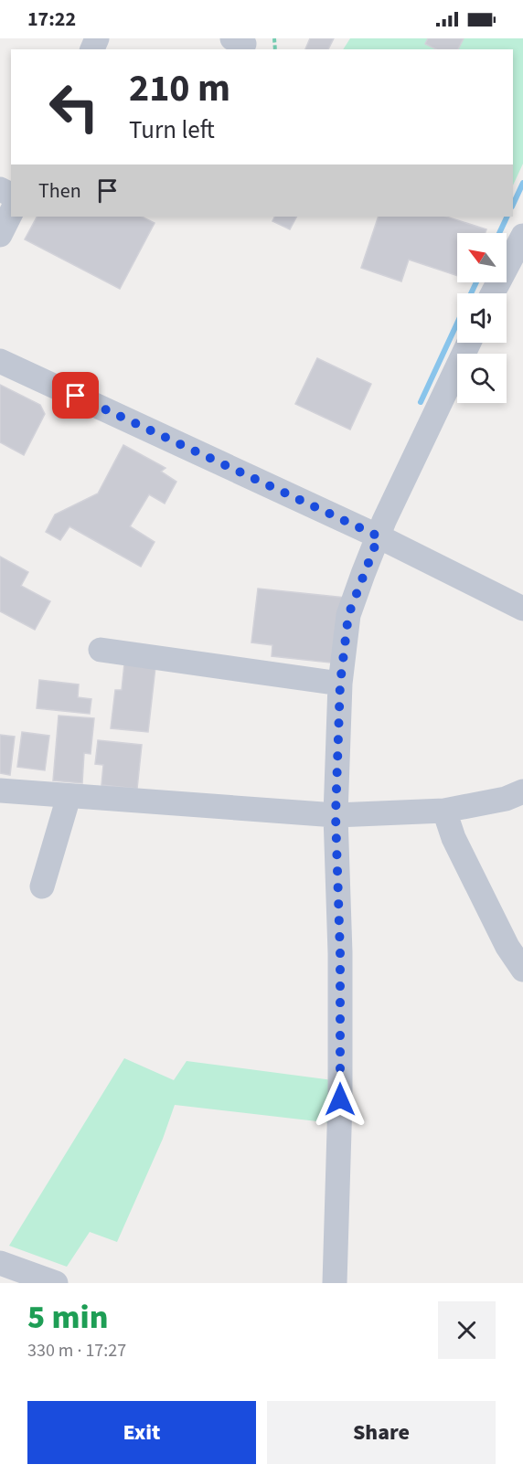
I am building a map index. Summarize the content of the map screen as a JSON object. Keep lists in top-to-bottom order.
{
  "north": "top left",
  "page": {
    "status": "17:22",
    "turn": ["210 m", "Turn left"],
    "then": "Then",
    "heading": ["5 min", "330 m · 17:27"],
    "buttons": ["Exit", "Share"]
  }
}
